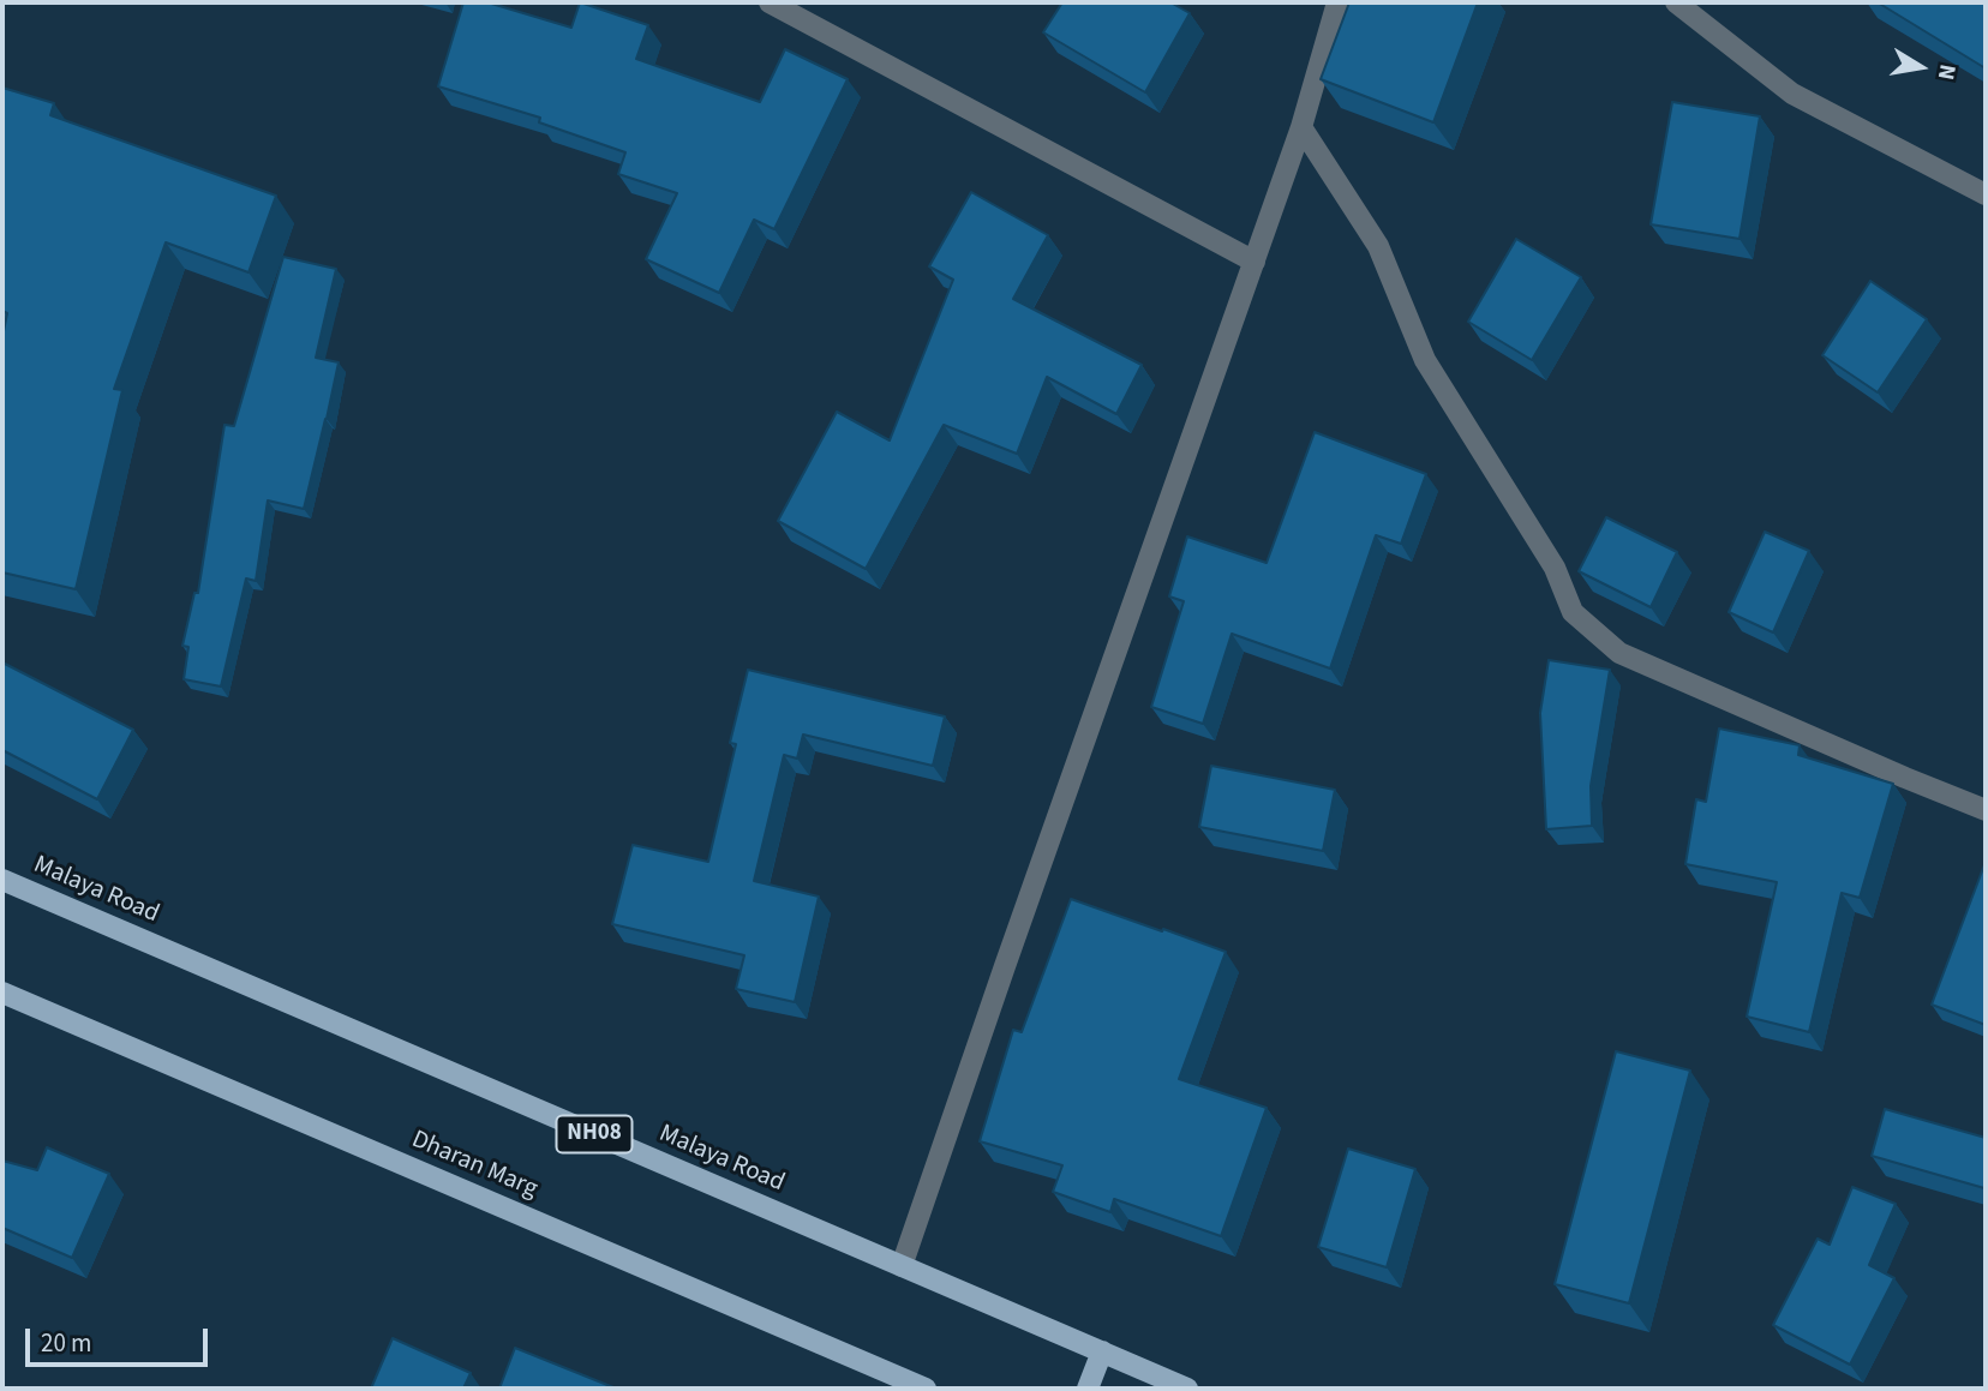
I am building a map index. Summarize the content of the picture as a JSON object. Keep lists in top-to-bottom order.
{
  "streets": {
    "main road": ["Malaya Road", "NH08", "Dharan Marg"]
  },
  "scale_bar": "20 m",
  "north": "right"
}
